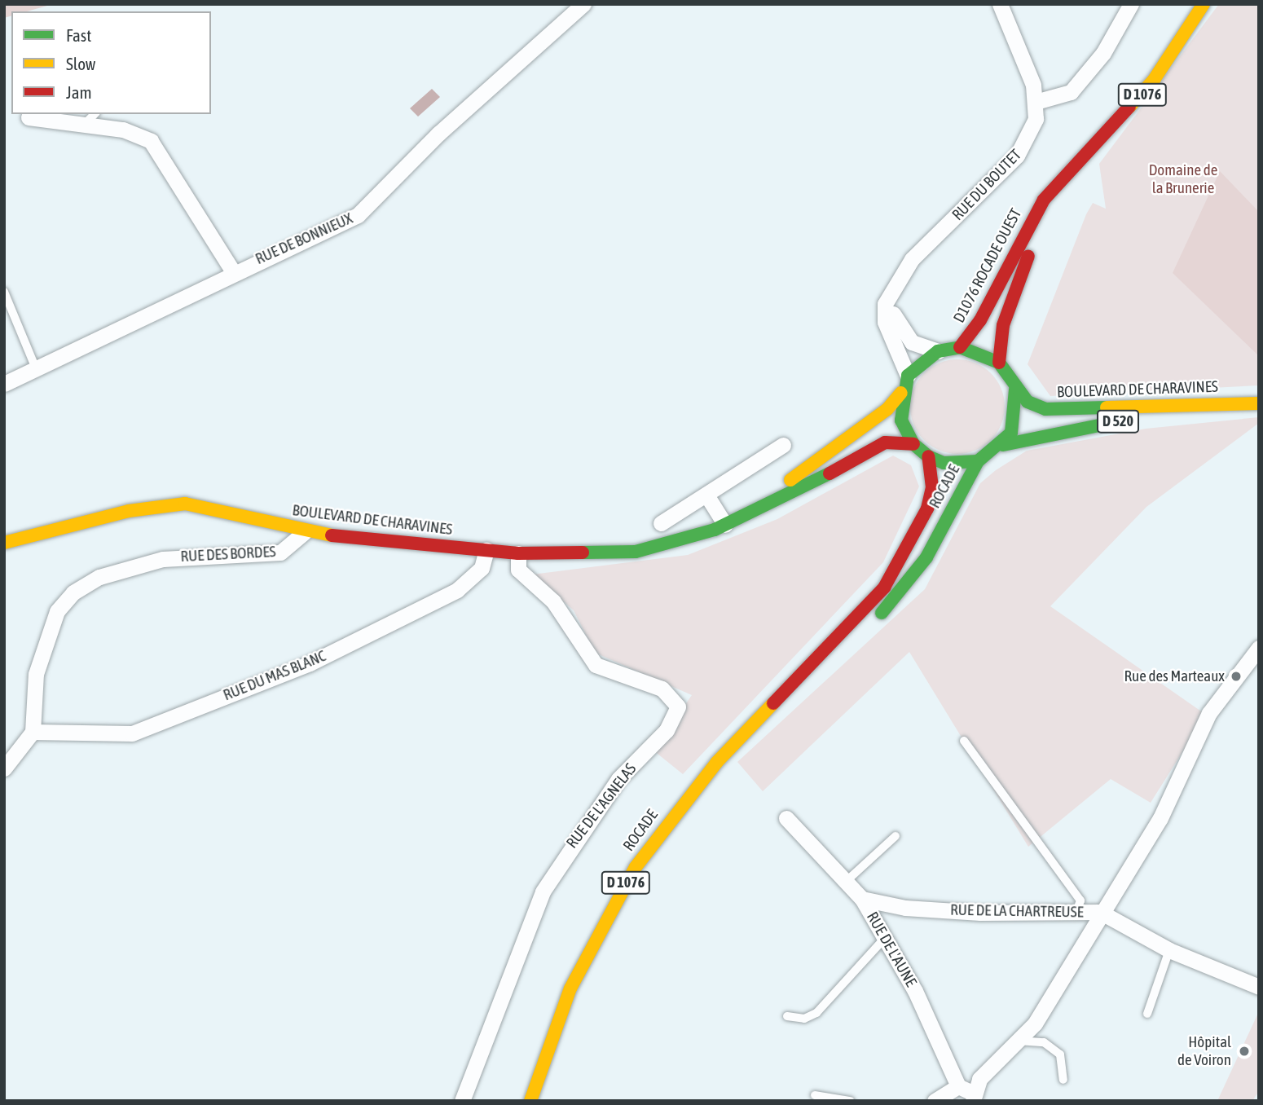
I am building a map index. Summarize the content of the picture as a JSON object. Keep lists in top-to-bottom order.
{
  "streets": {
    "main road": [
      "D 1076",
      "D1076 ROCADE OUEST",
      "BOULEVARD DE CHARAVINES",
      "D 520",
      "ROCADE"
    ],
    "street": [
      "RUE DU BOUTET",
      "RUE DE BONNIEUX",
      "RUE DES BORDES",
      "RUE DU MAS BLANC",
      "RUE DE L'AGNELAS",
      "RUE DE LA CHARTREUSE",
      "RUE DE L'AUNE"
    ]
  },
  "crossings": [
    ["RUE DU BOUTET", "D1076 ROCADE OUEST"],
    ["RUE DU BOUTET", "BOULEVARD DE CHARAVINES"],
    ["RUE DU BOUTET", "ROCADE"],
    ["D1076 ROCADE OUEST", "BOULEVARD DE CHARAVINES"],
    ["D1076 ROCADE OUEST", "ROCADE"],
    ["BOULEVARD DE CHARAVINES", "ROCADE"],
    ["BOULEVARD DE CHARAVINES", "RUE DES BORDES"],
    ["BOULEVARD DE CHARAVINES", "RUE DU MAS BLANC"],
    ["BOULEVARD DE CHARAVINES", "RUE DE L'AGNELAS"],
    ["RUE DES BORDES", "RUE DU MAS BLANC"],
    ["RUE DE LA CHARTREUSE", "RUE DE L'AUNE"]
  ],
  "parks": ["Domaine de la Brunerie"],
  "places": ["Rue des Marteaux", "Hôpital de Voiron"],
  "legend": ["Fast", "Slow", "Jam"]
}
